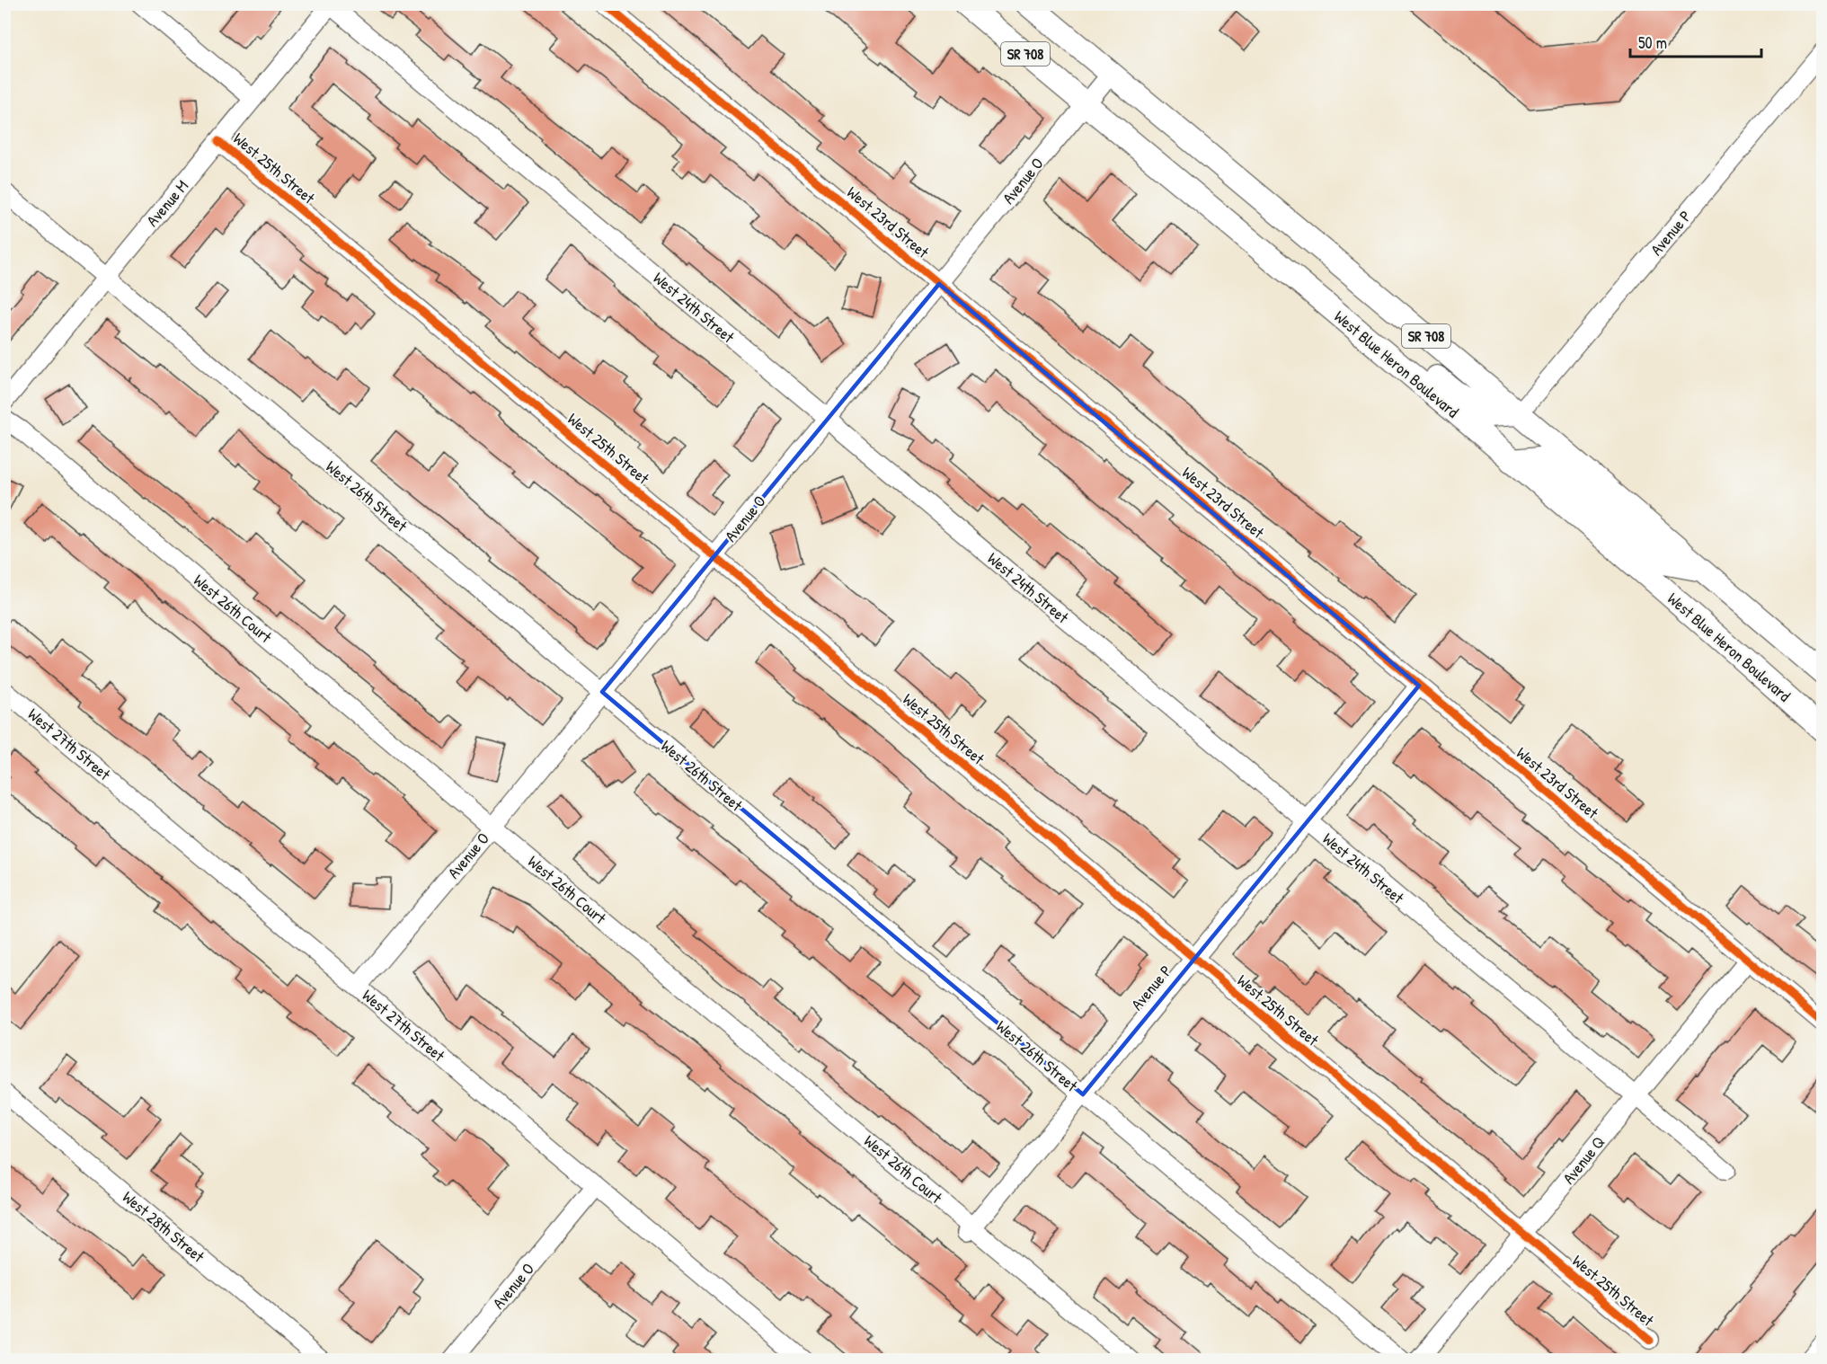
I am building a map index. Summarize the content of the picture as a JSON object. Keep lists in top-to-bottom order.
{
  "streets": {
    "main road": ["SR 708", "West Blue Heron Boulevard"],
    "street": [
      "West 25th Street",
      "Avenue O",
      "Avenue M",
      "West 23rd Street",
      "Avenue P",
      "West 24th Street",
      "West 26th Street",
      "West 26th Court",
      "West 27th Street",
      "Avenue Q",
      "West 28th Street"
    ]
  },
  "crossings": [
    ["SR 708", "Avenue O"],
    ["SR 708", "Avenue P"],
    ["West 25th Street", "Avenue O"],
    ["West 25th Street", "Avenue M"],
    ["West 25th Street", "Avenue P"],
    ["West 25th Street", "Avenue Q"],
    ["Avenue O", "West 23rd Street"],
    ["Avenue O", "West 24th Street"],
    ["Avenue O", "West Blue Heron Boulevard"],
    ["Avenue O", "West 26th Street"],
    ["Avenue O", "West 26th Court"],
    ["Avenue O", "West 27th Street"],
    ["Avenue M", "West 24th Street"],
    ["Avenue M", "West 26th Street"],
    ["West 23rd Street", "Avenue P"],
    ["West 23rd Street", "Avenue Q"],
    ["Avenue P", "West 24th Street"],
    ["Avenue P", "West 26th Street"],
    ["Avenue P", "West 26th Court"],
    ["West 24th Street", "Avenue Q"]
  ],
  "scale_bar": "50 m"
}
